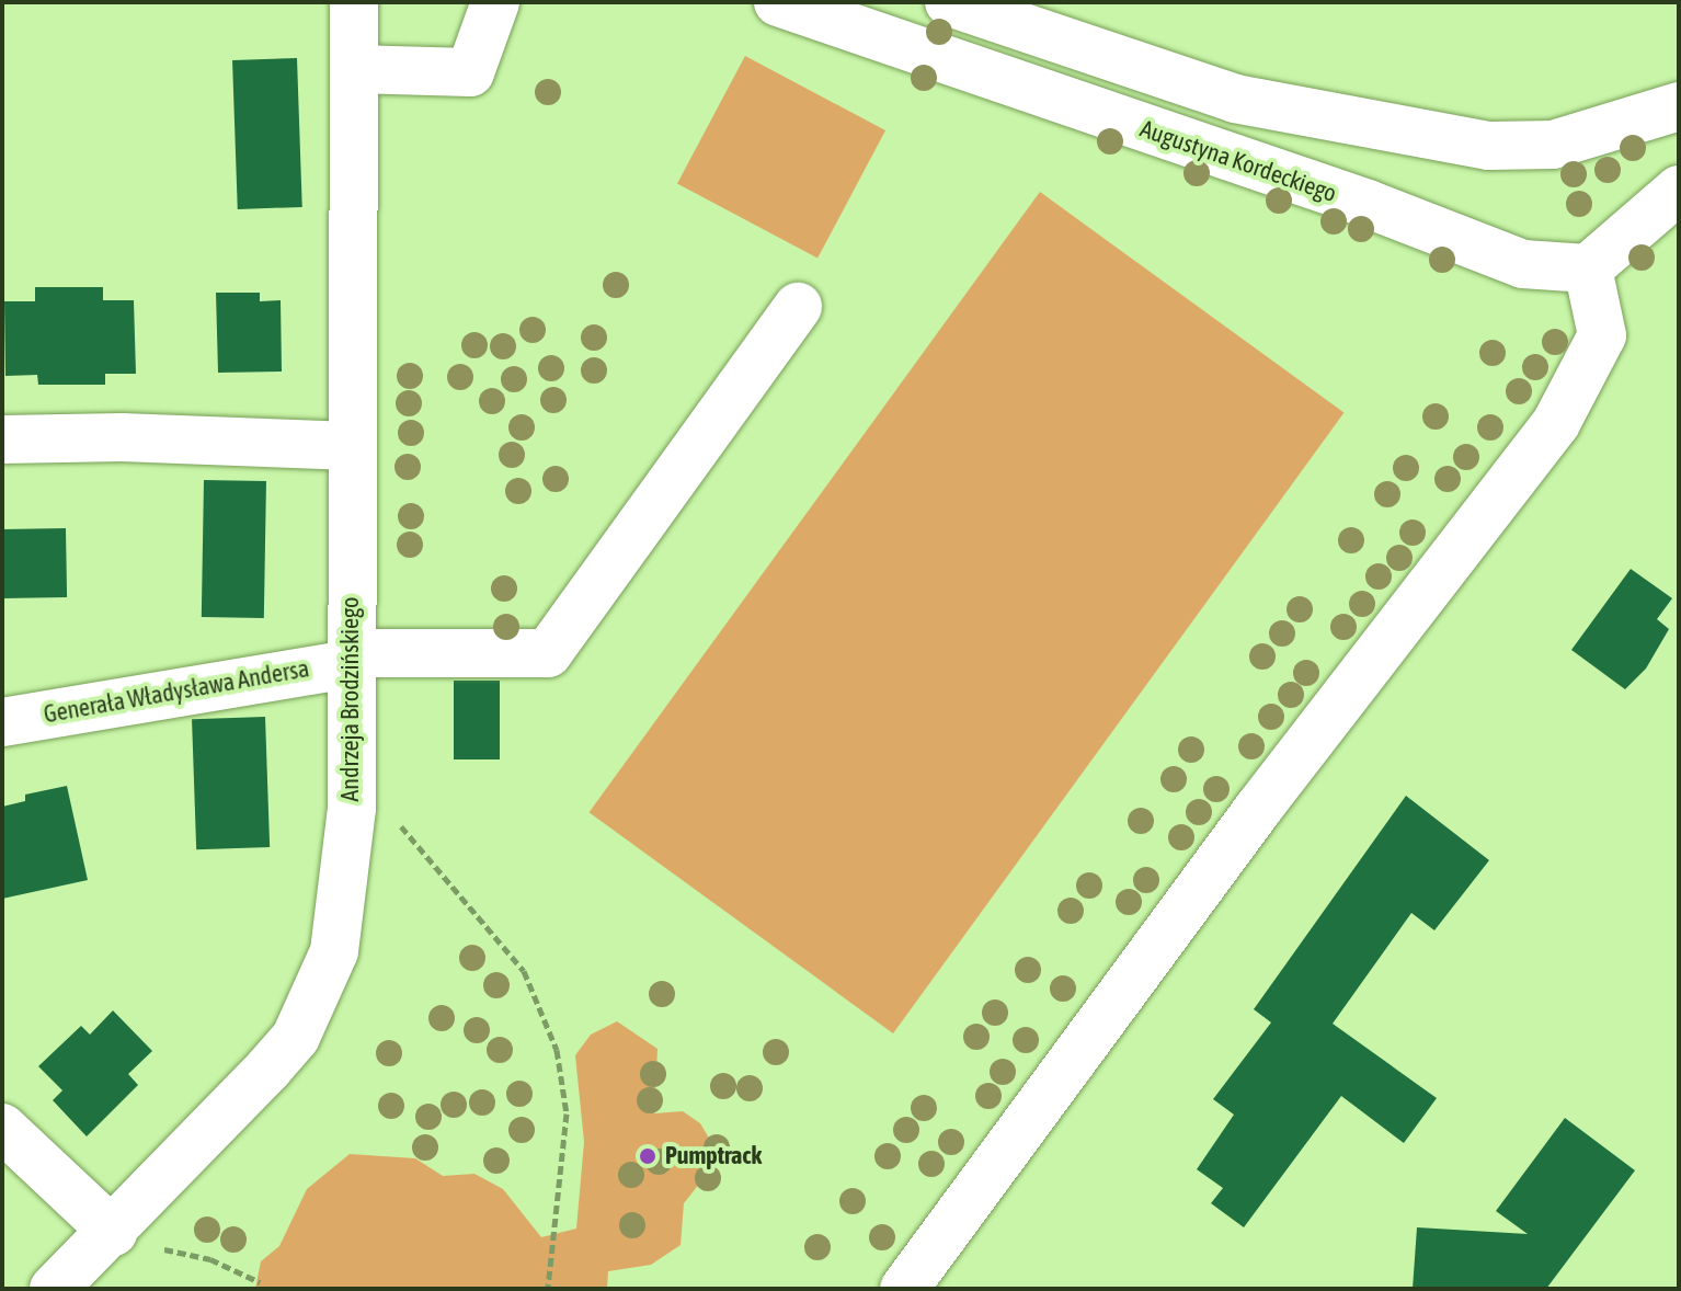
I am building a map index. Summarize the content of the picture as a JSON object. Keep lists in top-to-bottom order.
{
  "streets": {
    "street": ["Augustyna Kordeckiego", "Generała Władysława Andersa", "Andrzeja Brodzińskiego"]
  },
  "crossings": [
    ["Generała Władysława Andersa", "Andrzeja Brodzińskiego"]
  ],
  "places": ["Pumptrack"]
}
